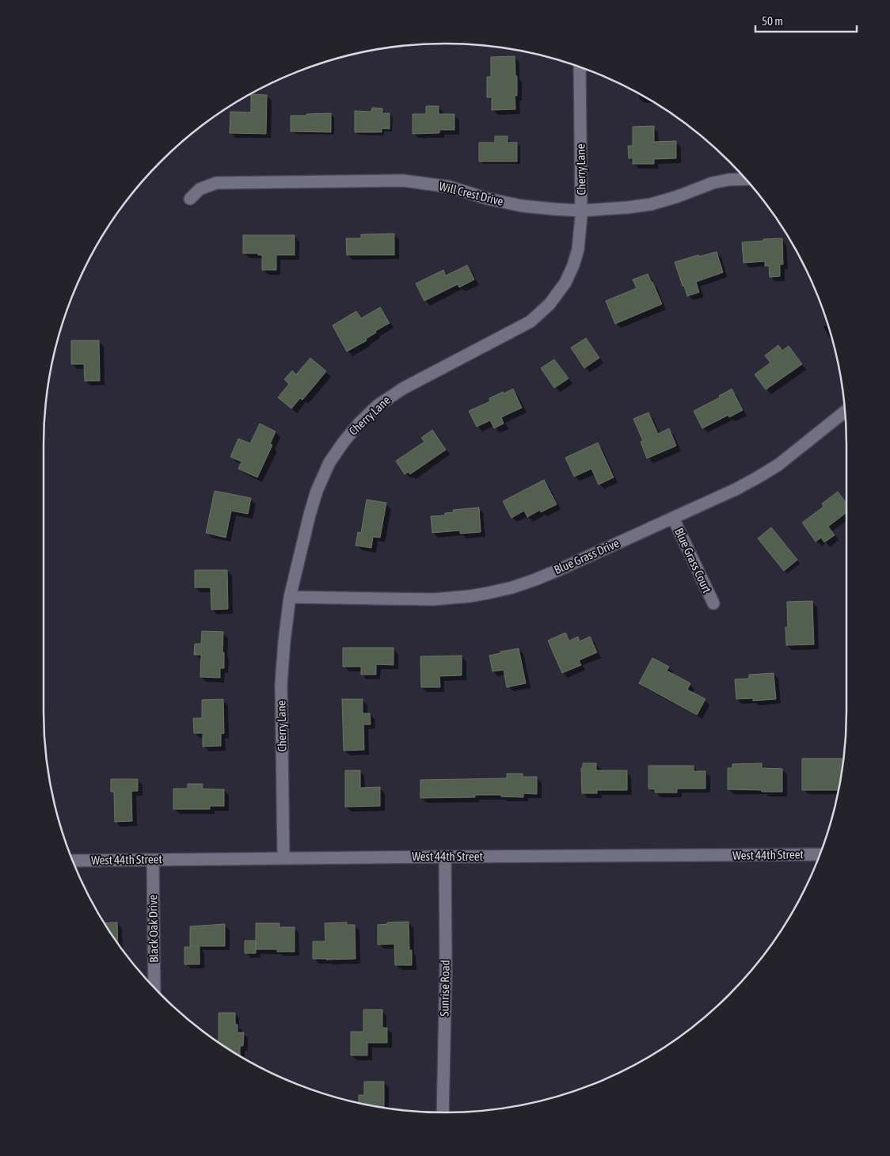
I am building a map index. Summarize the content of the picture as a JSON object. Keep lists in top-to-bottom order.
{
  "streets": {
    "street": [
      "Cherry Lane",
      "Will Crest Drive",
      "Blue Grass Drive",
      "Blue Grass Court",
      "West 44th Street",
      "Black Oak Drive",
      "Sunrise Road"
    ]
  },
  "crossings": [
    ["Cherry Lane", "Will Crest Drive"],
    ["Cherry Lane", "Blue Grass Drive"],
    ["Cherry Lane", "West 44th Street"],
    ["Blue Grass Drive", "Blue Grass Court"],
    ["West 44th Street", "Black Oak Drive"],
    ["West 44th Street", "Sunrise Road"]
  ],
  "scale_bar": "50 m"
}
